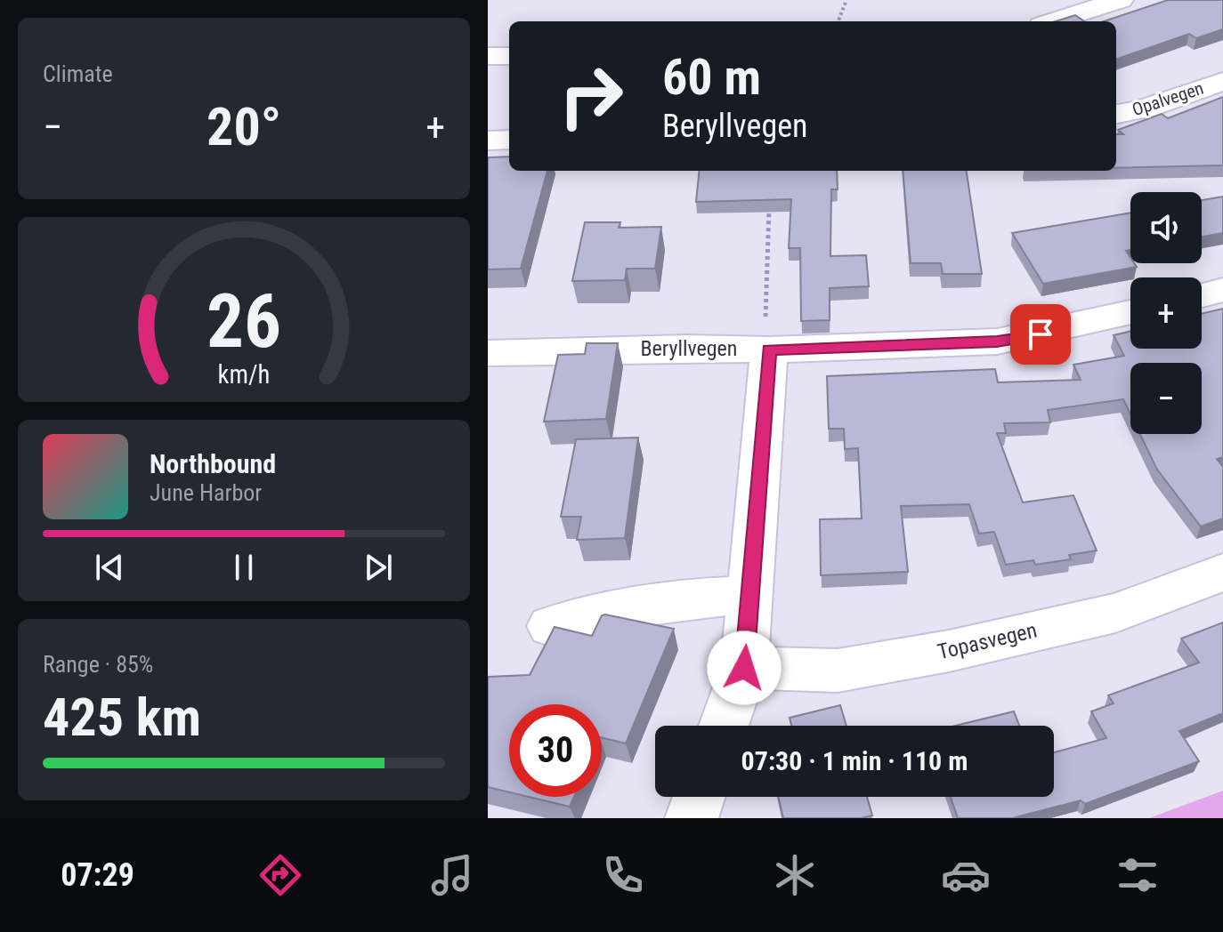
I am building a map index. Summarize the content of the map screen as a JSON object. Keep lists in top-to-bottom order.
{
  "streets": {
    "street": ["Opalvegen", "Beryllvegen", "Topasvegen"]
  },
  "page": {
    "tile": [
      "Climate",
      ["Range · 85%", "425 km"]
    ],
    "turn": ["60 m", "Beryllvegen"],
    "heat": ["−", "20°", "+"],
    "map_buttons": ["+", "−"],
    "song": ["Northbound", "June Harbor"],
    "limit": "30",
    "trip": "07:30 · 1 min · 110 m",
    "tabs": "07:29",
    "gauge": ["26", "km/h"]
  }
}
